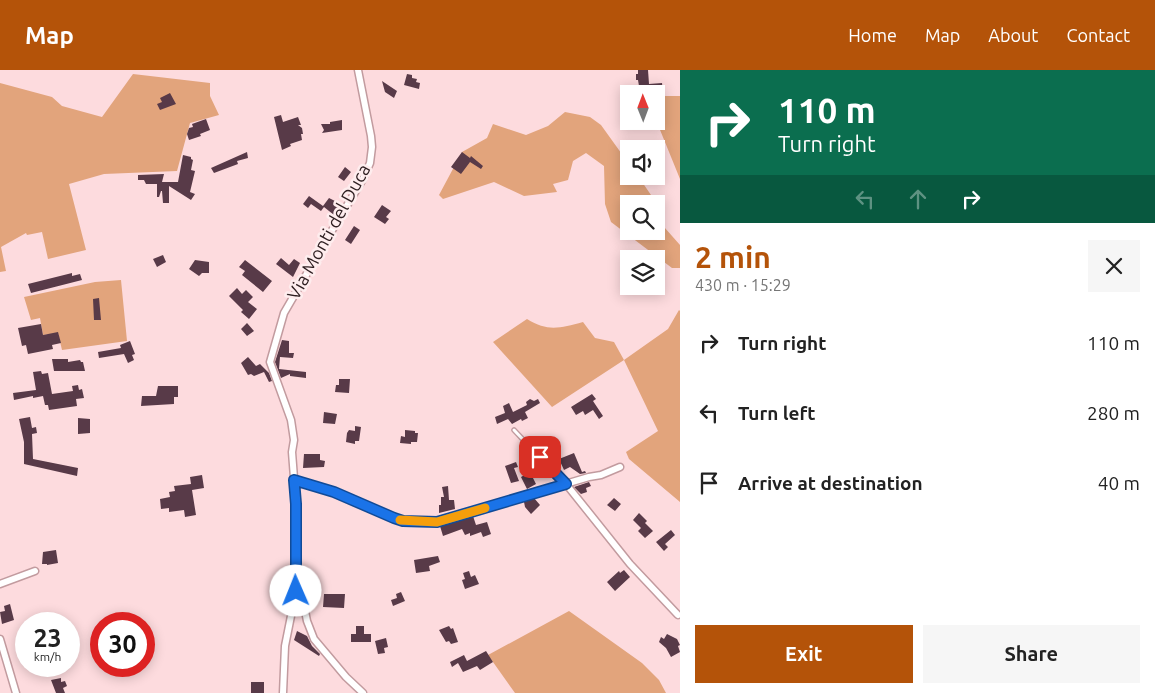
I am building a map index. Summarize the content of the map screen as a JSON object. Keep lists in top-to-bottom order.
{
  "streets": {
    "street": ["Via Monti del Duca"]
  },
  "north": "top",
  "page": {
    "header": "Map",
    "nav": [
      "Home",
      "Map",
      "About",
      "Contact"
    ],
    "turn": ["110 m", "Turn right"],
    "heading": ["2 min", "430 m · 15:29"],
    "list": [
      {
        "name": "Turn right",
        "value": "110 m"
      },
      {
        "name": "Turn left",
        "value": "280 m"
      },
      {
        "name": "Arrive at destination",
        "value": "40 m"
      }
    ],
    "speed": "23 km/h",
    "limit": "30",
    "buttons": ["Exit", "Share"]
  }
}
